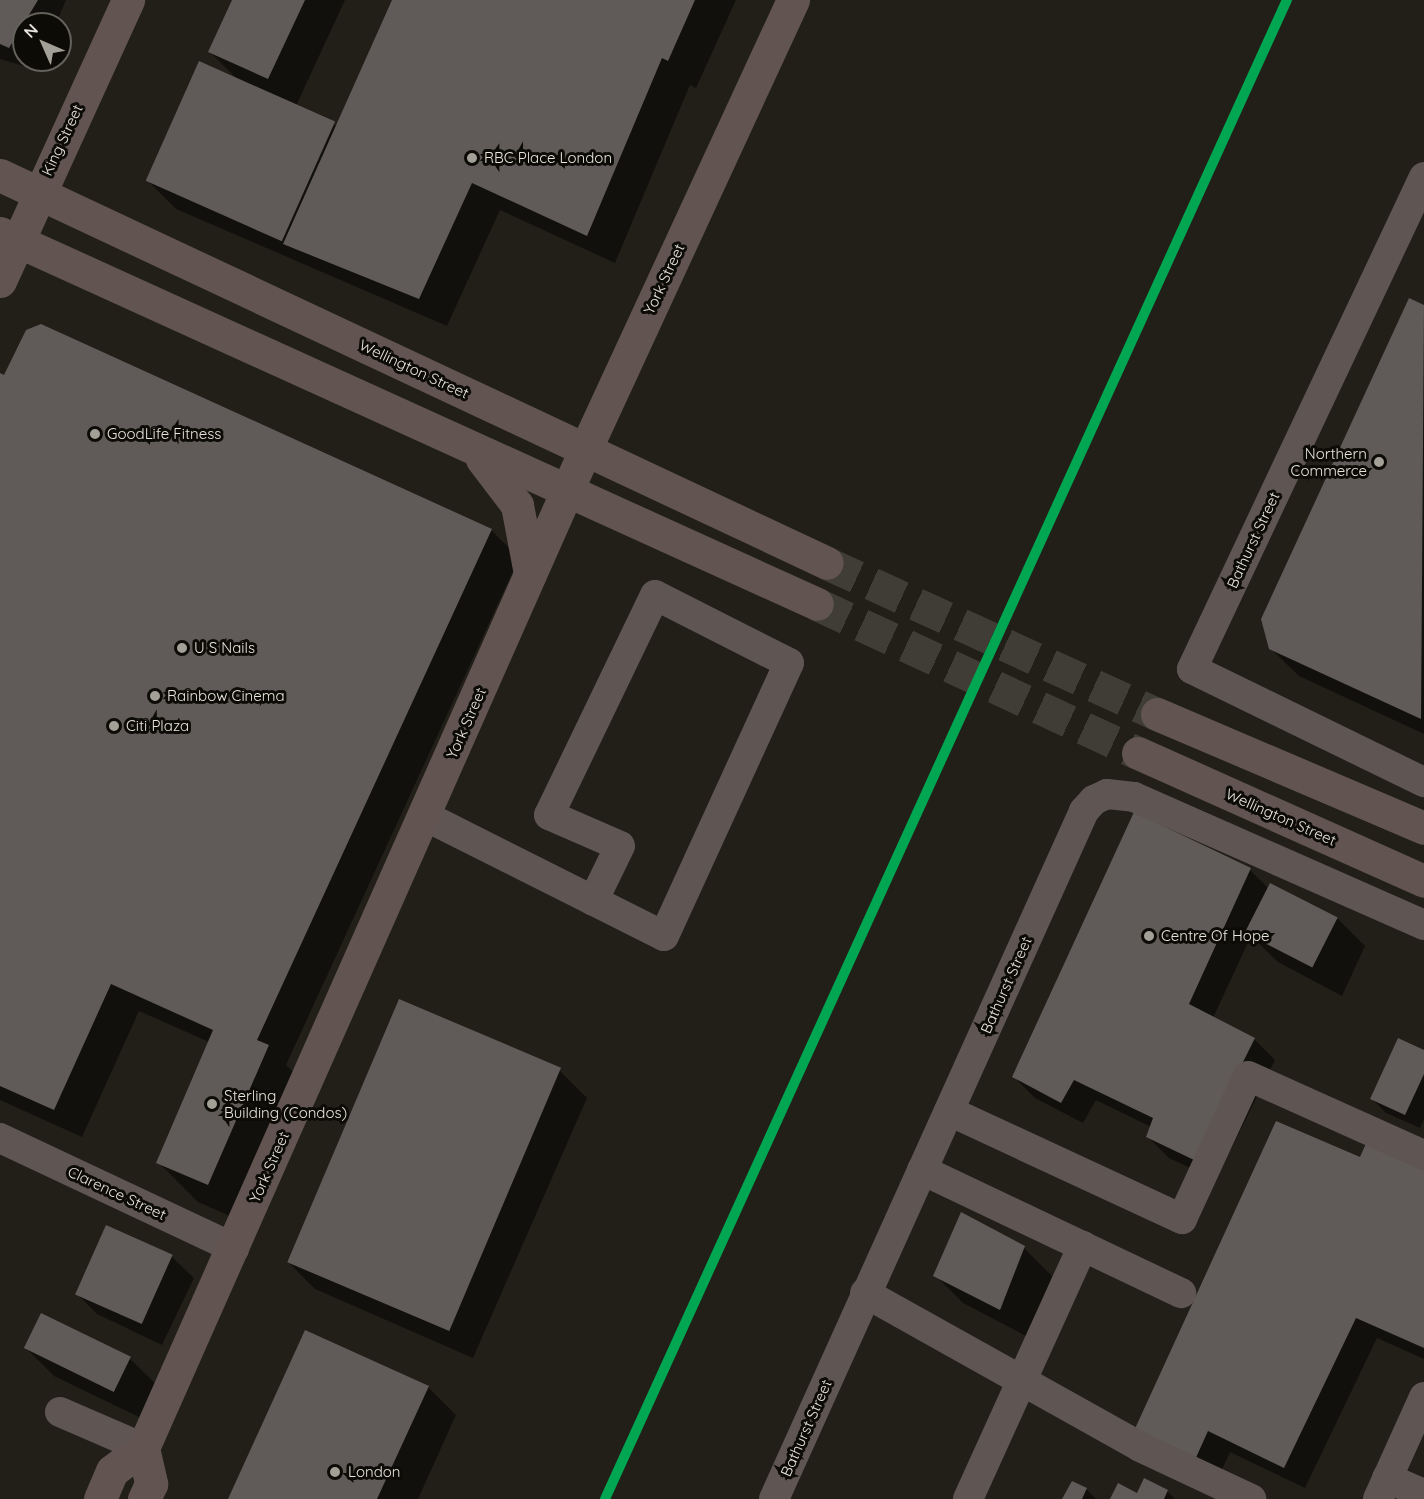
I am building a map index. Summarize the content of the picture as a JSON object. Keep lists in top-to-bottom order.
{
  "streets": {
    "main road": ["King Street", "York Street", "Wellington Street"],
    "street": ["Bathurst Street", "Clarence Street"]
  },
  "crossings": [
    ["King Street", "Wellington Street"],
    ["York Street", "Wellington Street"],
    ["York Street", "Clarence Street"]
  ],
  "places": [
    "RBC Place London",
    "GoodLife Fitness",
    "Northern Commerce",
    "U S Nails",
    "Rainbow Cinema",
    "Citi Plaza",
    "Centre Of Hope",
    "Sterling Building (Condos)",
    "London"
  ],
  "north": "top left"
}
